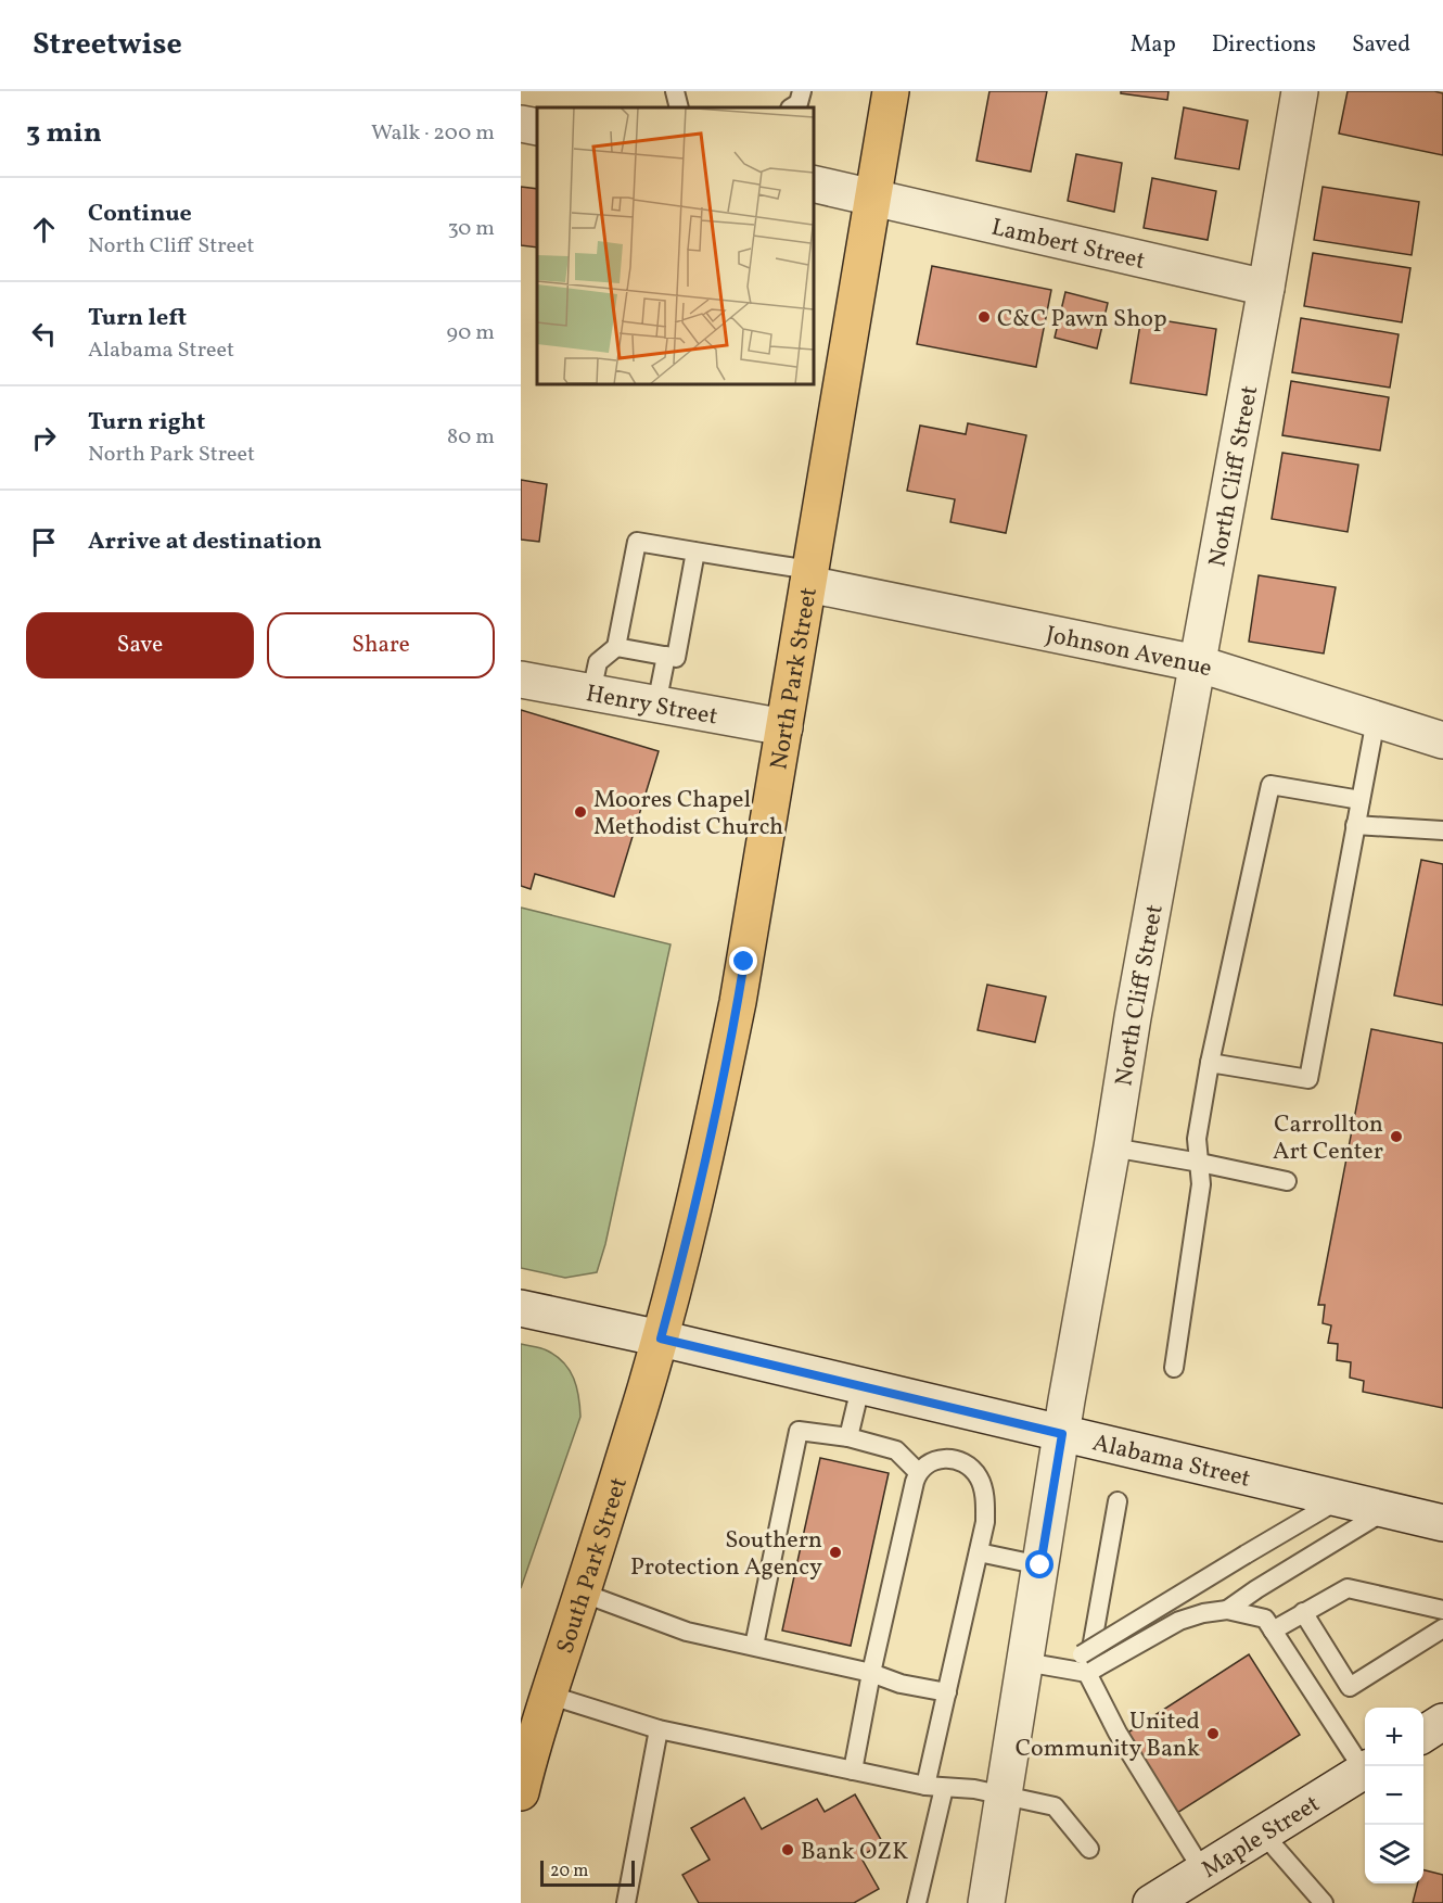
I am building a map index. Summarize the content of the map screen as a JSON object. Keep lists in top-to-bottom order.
{
  "streets": {
    "main road": ["North Park Street", "South Park Street"],
    "street": [
      "Lambert Street",
      "North Cliff Street",
      "Johnson Avenue",
      "Henry Street",
      "Alabama Street",
      "Maple Street"
    ]
  },
  "crossings": [
    ["Lambert Street", "North Cliff Street"],
    ["Lambert Street", "North Park Street"],
    ["North Cliff Street", "Johnson Avenue"],
    ["North Cliff Street", "Alabama Street"],
    ["Johnson Avenue", "North Park Street"],
    ["North Park Street", "Henry Street"],
    ["North Park Street", "Alabama Street"],
    ["North Park Street", "South Park Street"],
    ["Alabama Street", "South Park Street"]
  ],
  "places": [
    "C&C Pawn Shop",
    "Moores Chapel Methodist Church",
    "Carrollton Art Center",
    "Southern Protection Agency",
    "United Community Bank",
    "Bank OZK"
  ],
  "scale_bar": "20 m",
  "page": {
    "header": "Streetwise",
    "nav": ["Map", "Directions", "Saved"],
    "heading": ["3 min", "Walk · 200 m"],
    "list": [
      ["Continue", "North Cliff Street", "30 m"],
      ["Turn left", "Alabama Street", "90 m"],
      ["Turn right", "North Park Street", "80 m"],
      "Arrive at destination"
    ],
    "buttons": ["Save", "Share"],
    "map_buttons": ["+", "−"],
    "scale": "20 m"
  }
}
